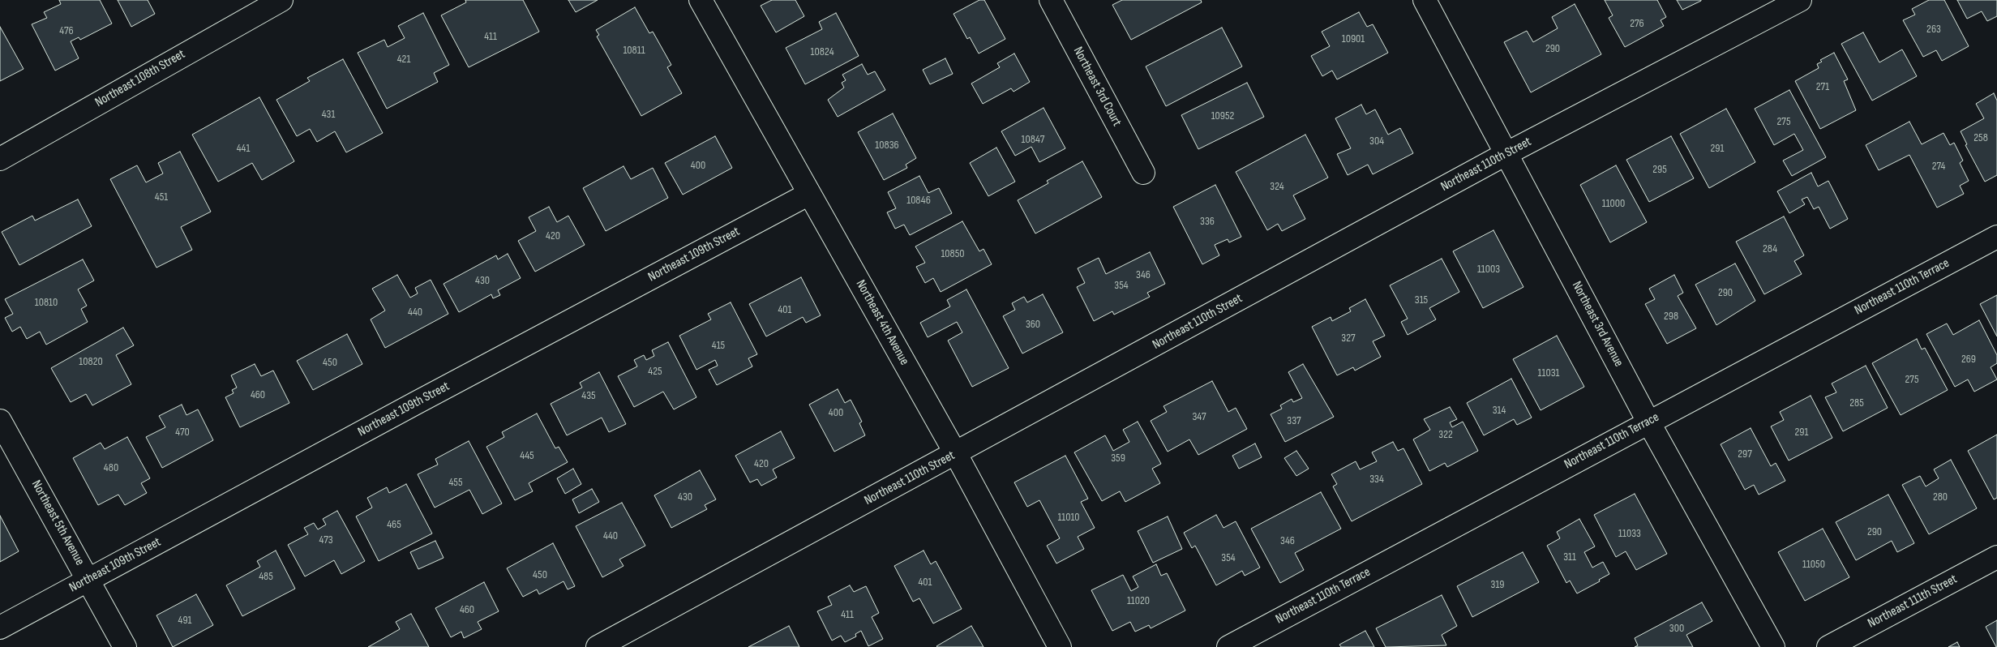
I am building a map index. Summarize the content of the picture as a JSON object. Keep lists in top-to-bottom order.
{
  "streets": {
    "street": [
      "Northeast 108th Street",
      "Northeast 3rd Court",
      "Northeast 110th Street",
      "Northeast 109th Street",
      "Northeast 110th Terrace",
      "Northeast 4th Avenue",
      "Northeast 3rd Avenue",
      "Northeast 5th Avenue",
      "Northeast 111th Street"
    ]
  },
  "crossings": [
    ["Northeast 110th Street", "Northeast 4th Avenue"],
    ["Northeast 110th Street", "Northeast 3rd Avenue"],
    ["Northeast 109th Street", "Northeast 4th Avenue"],
    ["Northeast 109th Street", "Northeast 5th Avenue"],
    ["Northeast 110th Terrace", "Northeast 3rd Avenue"]
  ],
  "house_numbers": [
    "276",
    "263",
    "476",
    "411",
    "10901",
    "290",
    "10811",
    "10824",
    "421",
    "271",
    "431",
    "10952",
    "275",
    "258",
    "10847",
    "304",
    "10836",
    "441",
    "291",
    "400",
    "274",
    "295",
    "324",
    "451",
    "10846",
    "11000",
    "336",
    "420",
    "284",
    "10850",
    "11003",
    "346",
    "430",
    "354",
    "290",
    "315",
    "10810",
    "401",
    "440",
    "298",
    "360",
    "327",
    "415",
    "269",
    "10820",
    "450",
    "425",
    "11031",
    "275",
    "460",
    "435",
    "285",
    "314",
    "400",
    "347",
    "337",
    "470",
    "291",
    "322",
    "297",
    "445",
    "359",
    "420",
    "480",
    "334",
    "455",
    "430",
    "280",
    "11010",
    "465",
    "290",
    "11033",
    "440",
    "473",
    "346",
    "311",
    "354",
    "11050",
    "450",
    "485",
    "401",
    "319",
    "11020",
    "460",
    "411",
    "491",
    "300"
  ]
}
